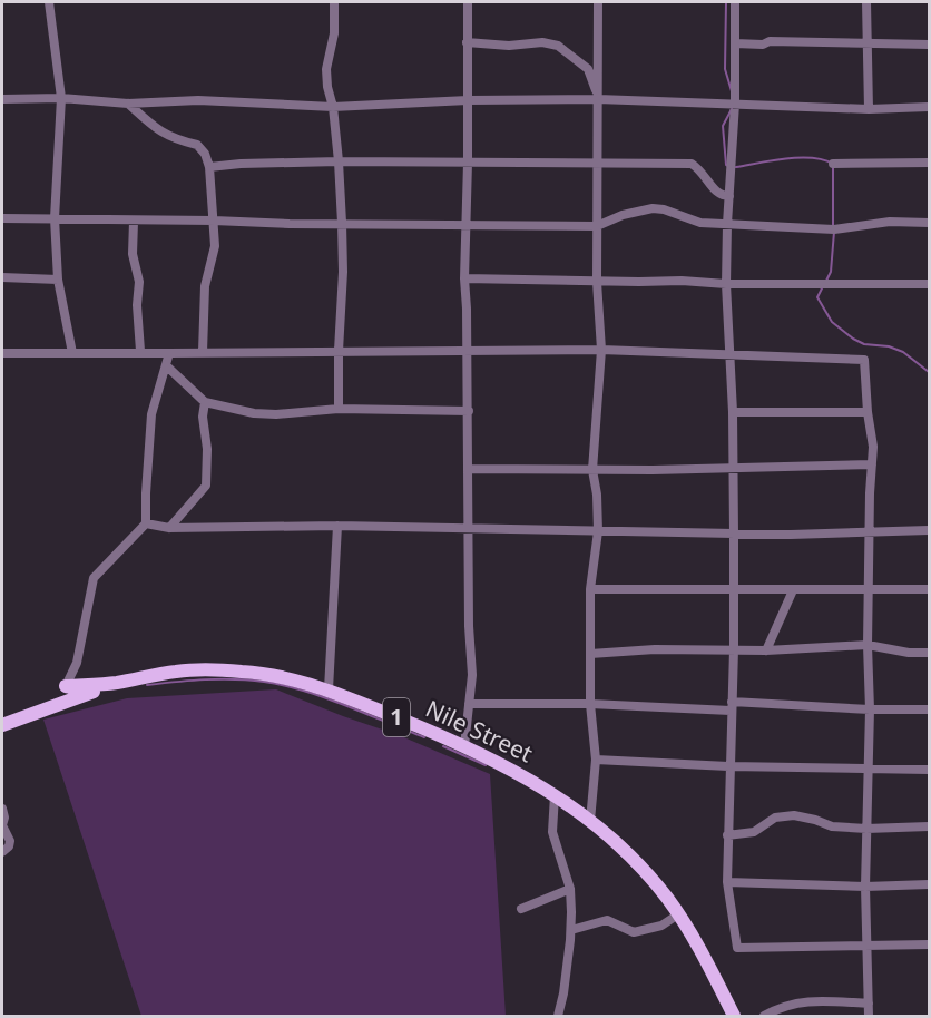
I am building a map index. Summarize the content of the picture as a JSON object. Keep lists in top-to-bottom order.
{
  "streets": {
    "main road": ["1", "Nile Street"]
  }
}
